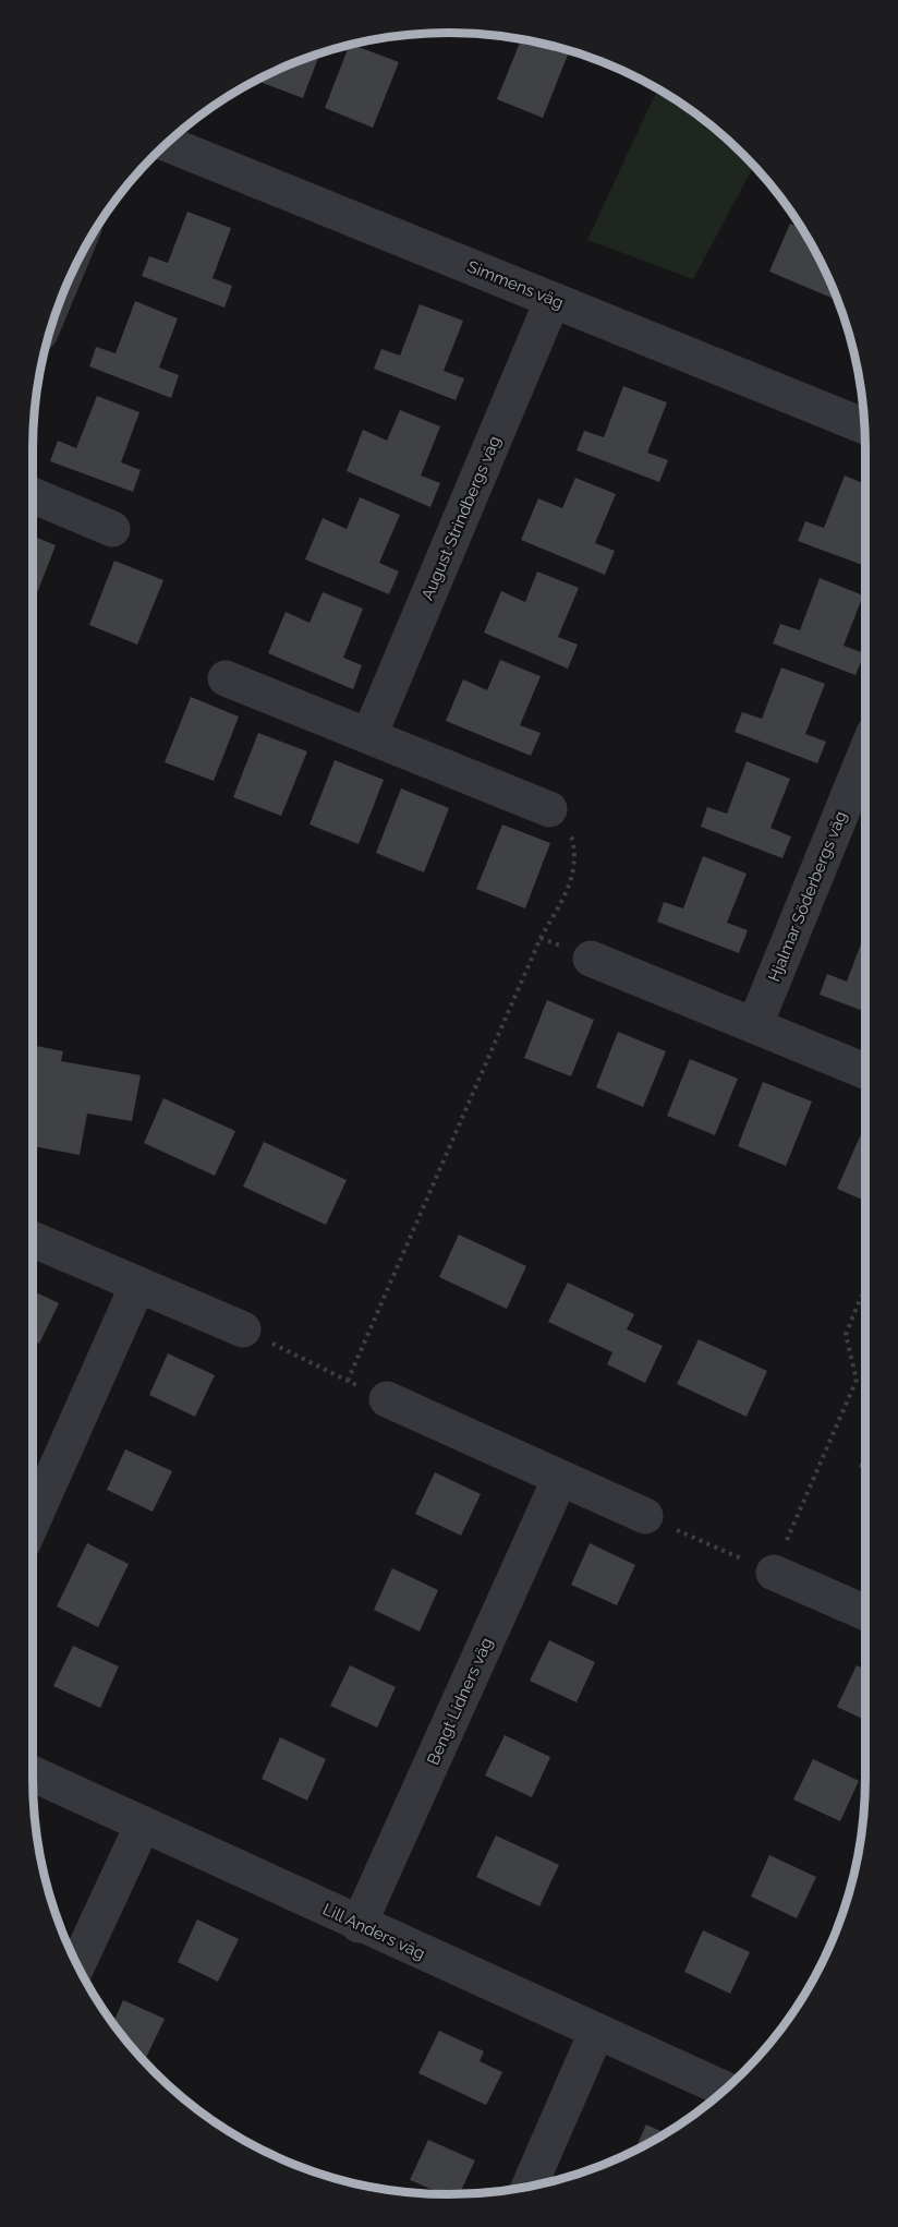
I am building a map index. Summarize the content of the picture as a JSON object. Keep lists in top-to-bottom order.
{
  "streets": {
    "street": [
      "Simmens väg",
      "August Strindbergs väg",
      "Hjalmar Söderbergs väg",
      "Bengt Lidners väg",
      "Lill Anders väg"
    ]
  },
  "crossings": [
    ["Simmens väg", "August Strindbergs väg"],
    ["Bengt Lidners väg", "Lill Anders väg"]
  ]
}
